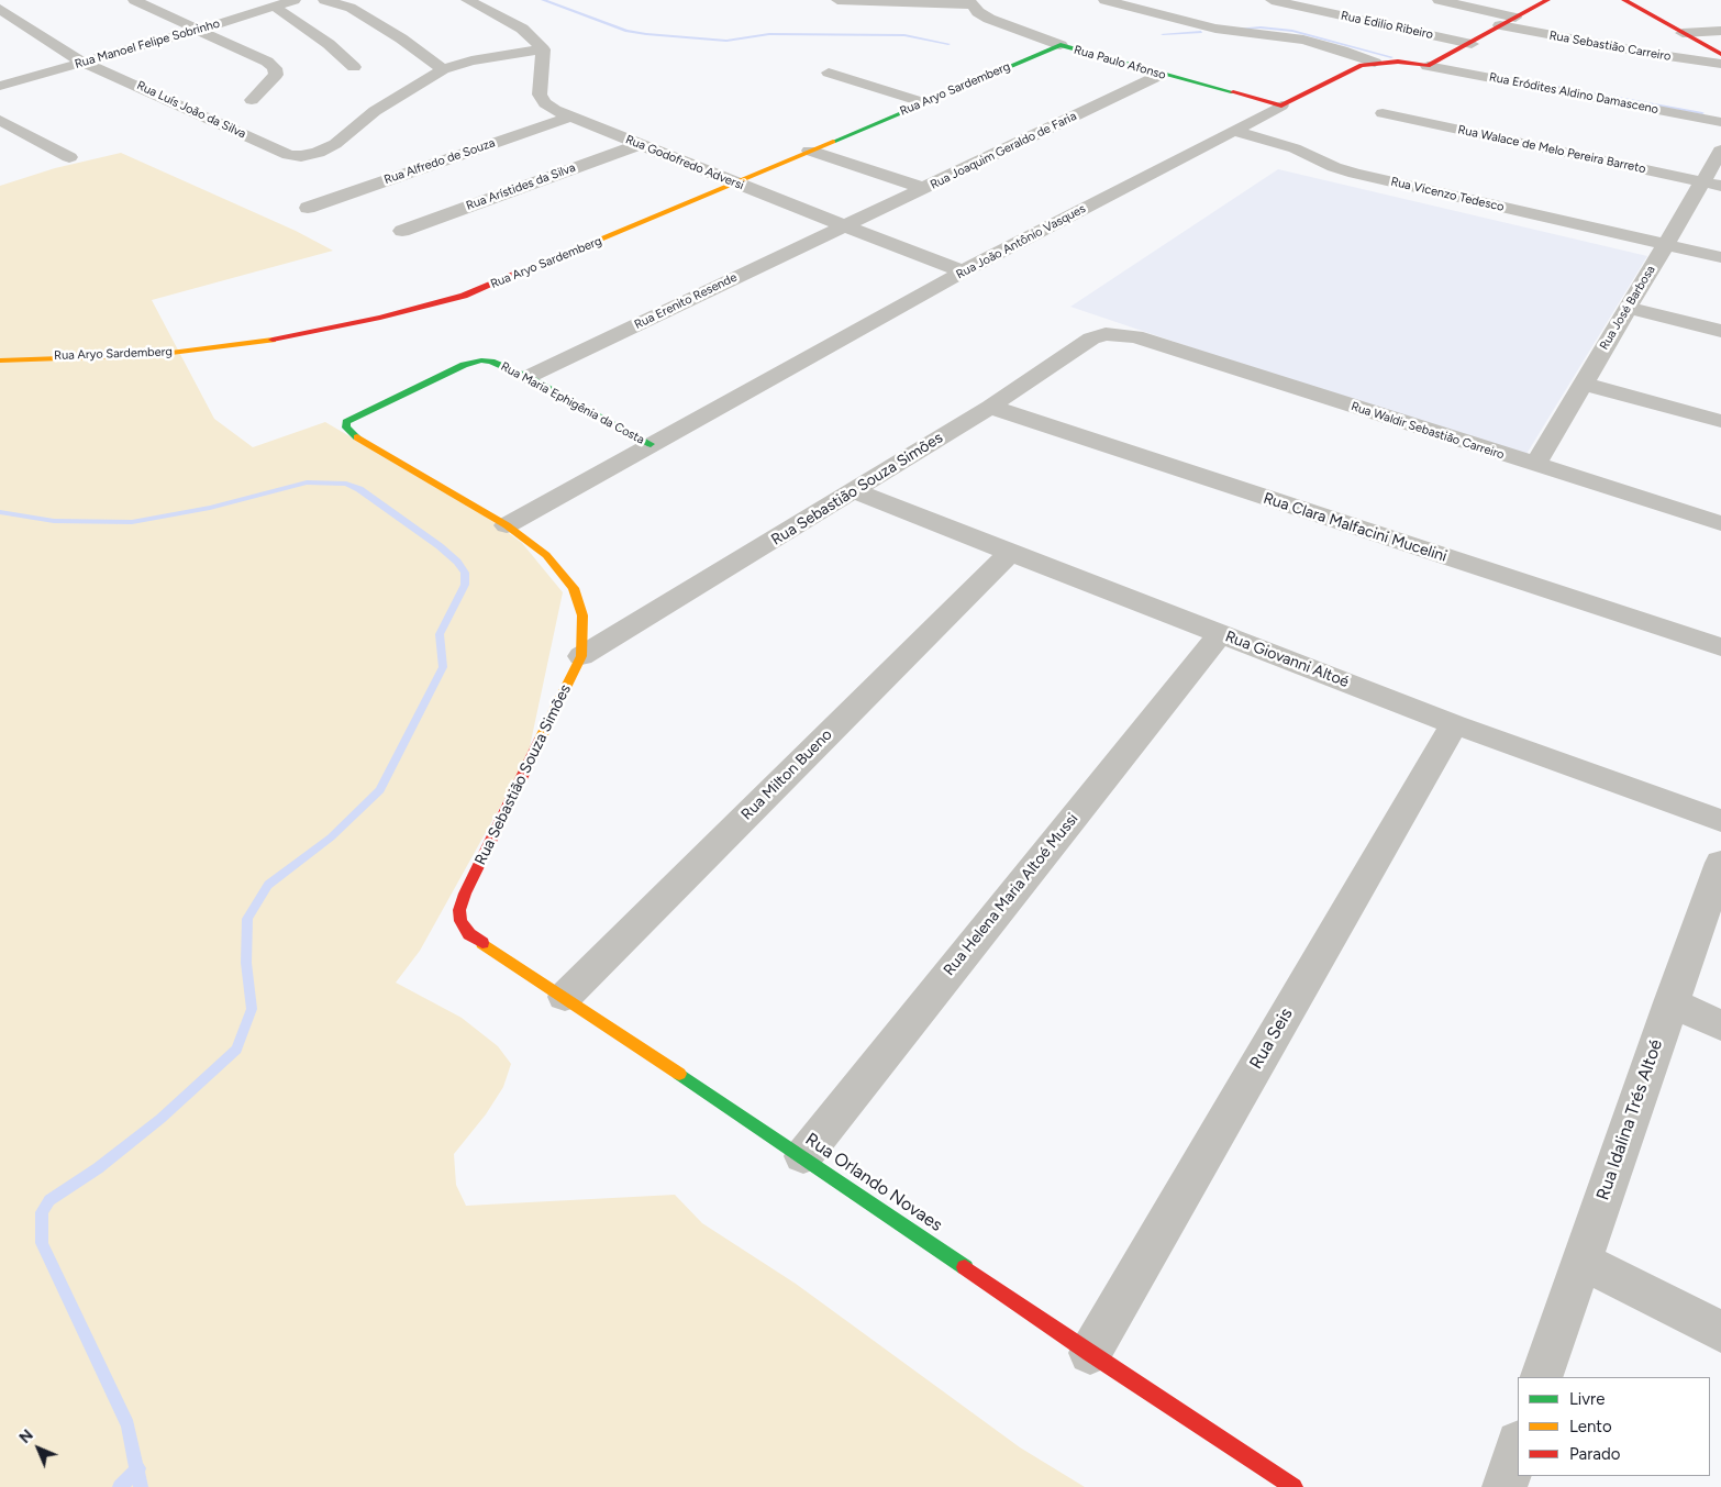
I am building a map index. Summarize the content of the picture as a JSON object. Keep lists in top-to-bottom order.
{
  "streets": {
    "street": [
      "Rua Edilio Ribeiro",
      "Rua Manoel Felipe Sobrinho",
      "Rua Sebastião Carreiro",
      "Rua Paulo Afonso",
      "Rua Aryo Sardemberg",
      "Rua Eródites Aldino Damasceno",
      "Rua Luís João da Silva",
      "Rua Walace de Melo Pereira Barreto",
      "Rua Joaquim Geraldo de Faria",
      "Rua Alfredo de Souza",
      "Rua Godofredo Adversi",
      "Rua Arístides da Silva",
      "Rua Vicenzo Tedesco",
      "Rua João Antônio Vasques",
      "Rua Erenito Resende",
      "Rua José Barbosa",
      "Rua Maria Ephigênia da Costa",
      "Rua Waldir Sebastião Carreiro",
      "Rua Sebastião Souza Simões",
      "Rua Clara Malfacini Mucelini",
      "Rua Giovanni Altoé",
      "Rua Milton Bueno",
      "Rua Helena Maria Altoé Mussi",
      "Rua Seis",
      "Rua Idalina Trés Altoé",
      "Rua Orlando Novaes"
    ]
  },
  "crossings": [
    ["Rua Manoel Felipe Sobrinho", "Rua Luís João da Silva"],
    ["Rua Paulo Afonso", "Rua Aryo Sardemberg"],
    ["Rua Paulo Afonso", "Rua Joaquim Geraldo de Faria"],
    ["Rua Paulo Afonso", "Rua João Antônio Vasques"],
    ["Rua Aryo Sardemberg", "Rua Godofredo Adversi"],
    ["Rua Eródites Aldino Damasceno", "Rua João Antônio Vasques"],
    ["Rua Walace de Melo Pereira Barreto", "Rua José Barbosa"],
    ["Rua Joaquim Geraldo de Faria", "Rua Godofredo Adversi"],
    ["Rua Joaquim Geraldo de Faria", "Rua Erenito Resende"],
    ["Rua Alfredo de Souza", "Rua Godofredo Adversi"],
    ["Rua Godofredo Adversi", "Rua Arístides da Silva"],
    ["Rua Godofredo Adversi", "Rua João Antônio Vasques"],
    ["Rua Godofredo Adversi", "Rua Erenito Resende"],
    ["Rua Vicenzo Tedesco", "Rua João Antônio Vasques"],
    ["Rua Vicenzo Tedesco", "Rua José Barbosa"],
    ["Rua João Antônio Vasques", "Rua Maria Ephigênia da Costa"],
    ["Rua João Antônio Vasques", "Rua Sebastião Souza Simões"],
    ["Rua Erenito Resende", "Rua Maria Ephigênia da Costa"],
    ["Rua José Barbosa", "Rua Waldir Sebastião Carreiro"],
    ["Rua Maria Ephigênia da Costa", "Rua Sebastião Souza Simões"],
    ["Rua Waldir Sebastião Carreiro", "Rua Sebastião Souza Simões"],
    ["Rua Sebastião Souza Simões", "Rua Clara Malfacini Mucelini"],
    ["Rua Sebastião Souza Simões", "Rua Giovanni Altoé"],
    ["Rua Sebastião Souza Simões", "Rua Orlando Novaes"],
    ["Rua Giovanni Altoé", "Rua Milton Bueno"],
    ["Rua Giovanni Altoé", "Rua Helena Maria Altoé Mussi"],
    ["Rua Giovanni Altoé", "Rua Seis"],
    ["Rua Milton Bueno", "Rua Orlando Novaes"],
    ["Rua Helena Maria Altoé Mussi", "Rua Orlando Novaes"],
    ["Rua Seis", "Rua Orlando Novaes"]
  ],
  "legend": ["Livre", "Lento", "Parado"],
  "north": "top left"
}
